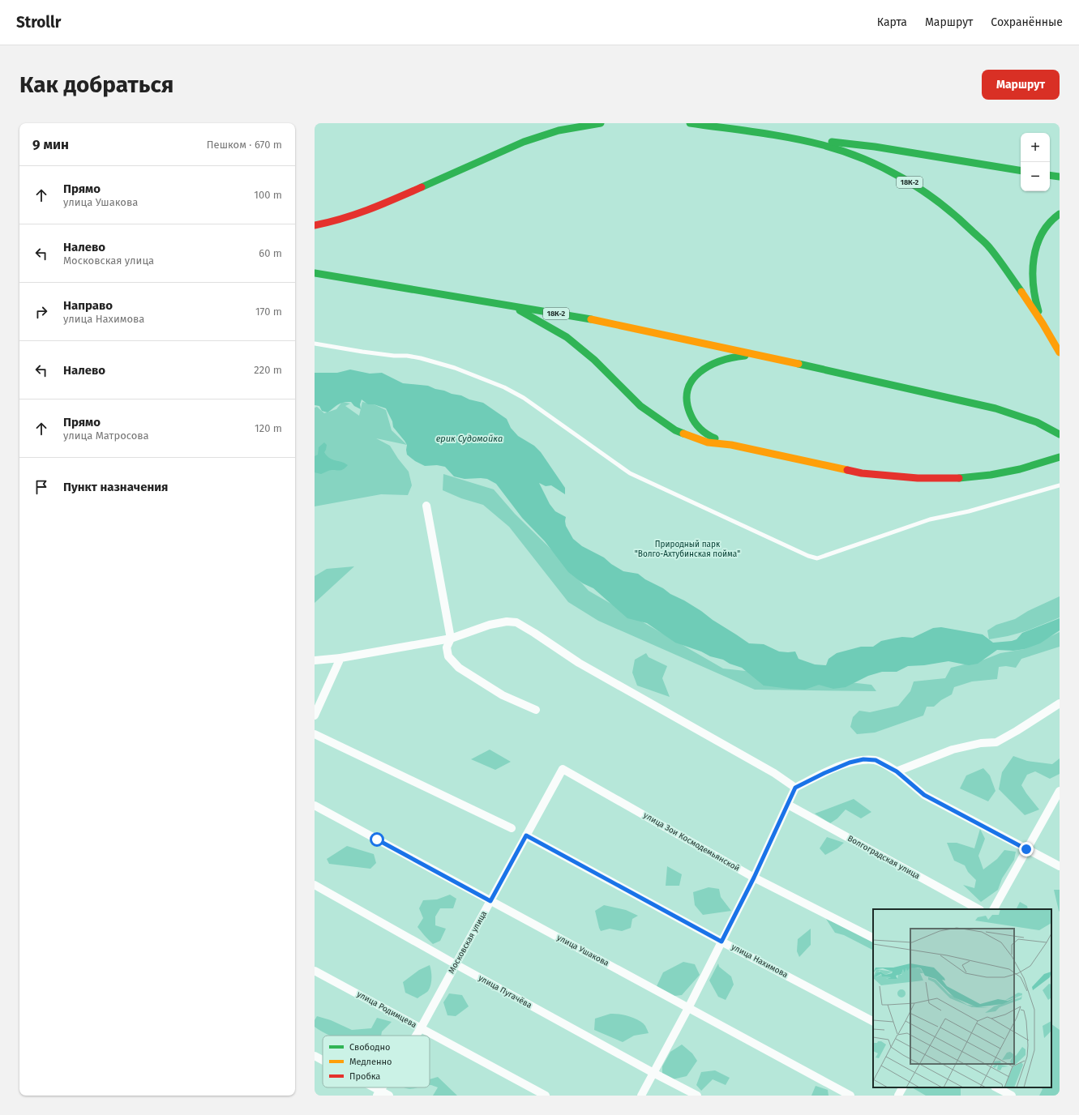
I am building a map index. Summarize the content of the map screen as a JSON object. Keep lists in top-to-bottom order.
{
  "streets": {
    "main road": ["18К-2"],
    "street": [
      "улица Зои Космодемьянской",
      "Волгоградская улица",
      "Московская улица",
      "улица Ушакова",
      "улица Нахимова",
      "улица Пугачёва",
      "улица Родимцева"
    ]
  },
  "crossings": [
    ["улица Зои Космодемьянской", "Московская улица"],
    ["Московская улица", "улица Ушакова"],
    ["Московская улица", "улица Нахимова"],
    ["Московская улица", "улица Пугачёва"],
    ["Московская улица", "улица Родимцева"]
  ],
  "water": ["ерик Судомойка"],
  "parks": ["Природный парк \"Волго-Ахтубинская пойма\""],
  "legend": ["Свободно", "Медленно", "Пробка"],
  "page": {
    "header": "Strollr",
    "nav": ["Карта", "Маршрут", "Сохранённые"],
    "buttons": "Маршрут",
    "title": "Как добраться",
    "heading": ["9 мин", "Пешком · 670 m"],
    "map_buttons": ["+", "−"],
    "list": [
      ["Прямо", "улица Ушакова", "100 m"],
      ["Налево", "Московская улица", "60 m"],
      ["Направо", "улица Нахимова", "170 m"],
      ["Налево", "220 m"],
      ["Прямо", "улица Матросова", "120 m"],
      "Пункт назначения"
    ]
  }
}
